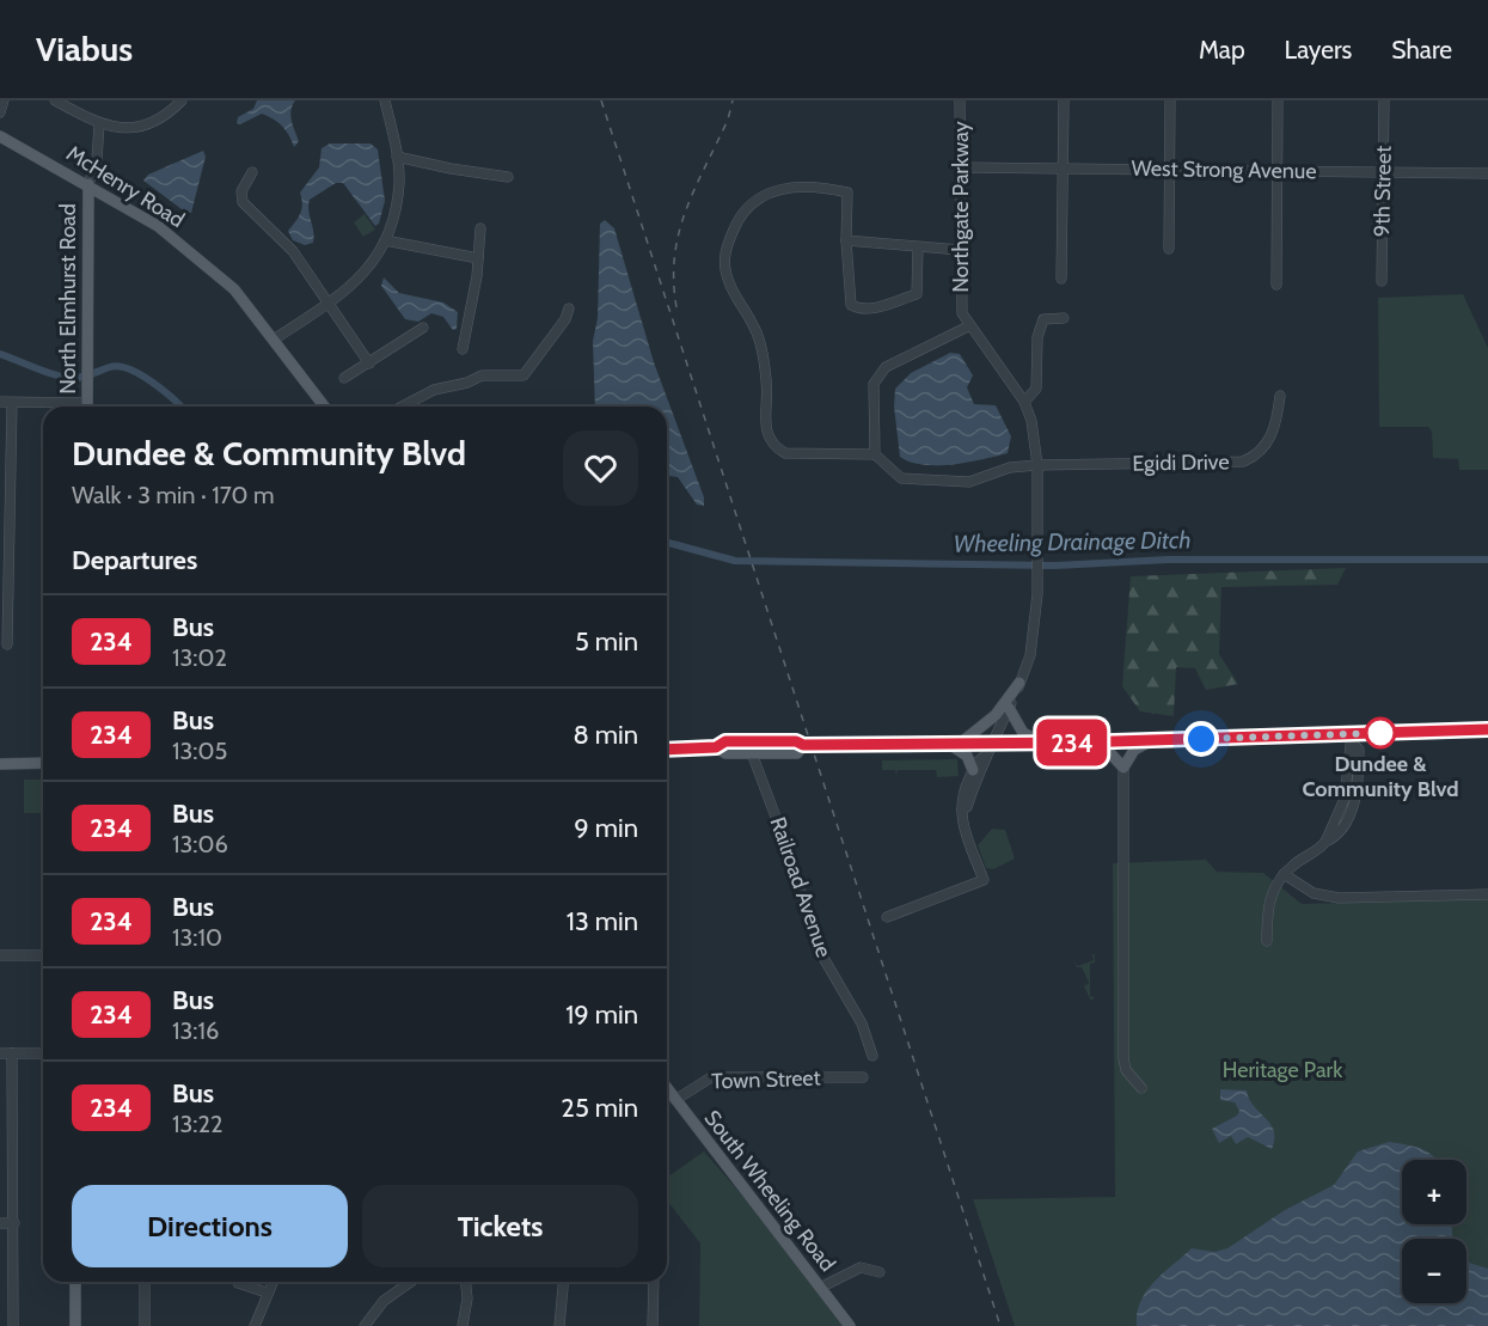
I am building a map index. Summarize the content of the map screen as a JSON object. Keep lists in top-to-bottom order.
{
  "streets": {
    "main road": ["McHenry Road", "North Elmhurst Road", "South Wheeling Road"],
    "street": [
      "West Strong Avenue",
      "9th Street",
      "Northgate Parkway",
      "Egidi Drive",
      "Railroad Avenue",
      "Town Street"
    ]
  },
  "crossings": [
    ["West Strong Avenue", "9th Street"],
    ["West Strong Avenue", "Northgate Parkway"],
    ["McHenry Road", "North Elmhurst Road"],
    ["Northgate Parkway", "Egidi Drive"],
    ["Town Street", "South Wheeling Road"]
  ],
  "water": ["Wheeling Drainage Ditch"],
  "parks": ["Heritage Park"],
  "places": ["Dundee & Community Blvd"],
  "lines": ["bus line 234"],
  "page": {
    "header": "Viabus",
    "nav": ["Map", "Layers", "Share"],
    "on_map": "234",
    "heading": [
      ["Dundee & Community Blvd", "Walk · 3 min · 170 m"],
      "Departures"
    ],
    "list": [
      {
        "mark": "234",
        "name": "Bus",
        "note": "13:02",
        "value": "5 min"
      },
      {
        "mark": "234",
        "name": "Bus",
        "note": "13:05",
        "value": "8 min"
      },
      {
        "mark": "234",
        "name": "Bus",
        "note": "13:06",
        "value": "9 min"
      },
      {
        "mark": "234",
        "name": "Bus",
        "note": "13:10",
        "value": "13 min"
      },
      {
        "mark": "234",
        "name": "Bus",
        "note": "13:16",
        "value": "19 min"
      },
      {
        "mark": "234",
        "name": "Bus",
        "note": "13:22",
        "value": "25 min"
      }
    ],
    "map_buttons": ["+", "−"],
    "buttons": ["Directions", "Tickets"]
  }
}
